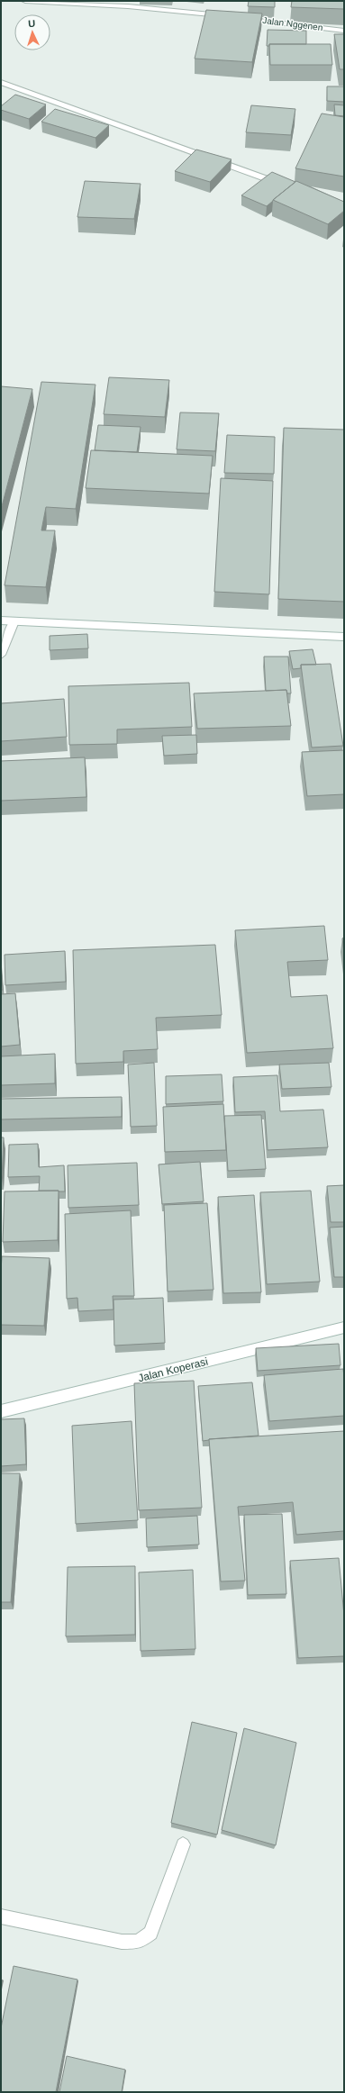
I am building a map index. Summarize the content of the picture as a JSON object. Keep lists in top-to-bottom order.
{
  "streets": {
    "street": ["Jalan Nggenen", "Jalan Koperasi"]
  },
  "north": "top"
}
